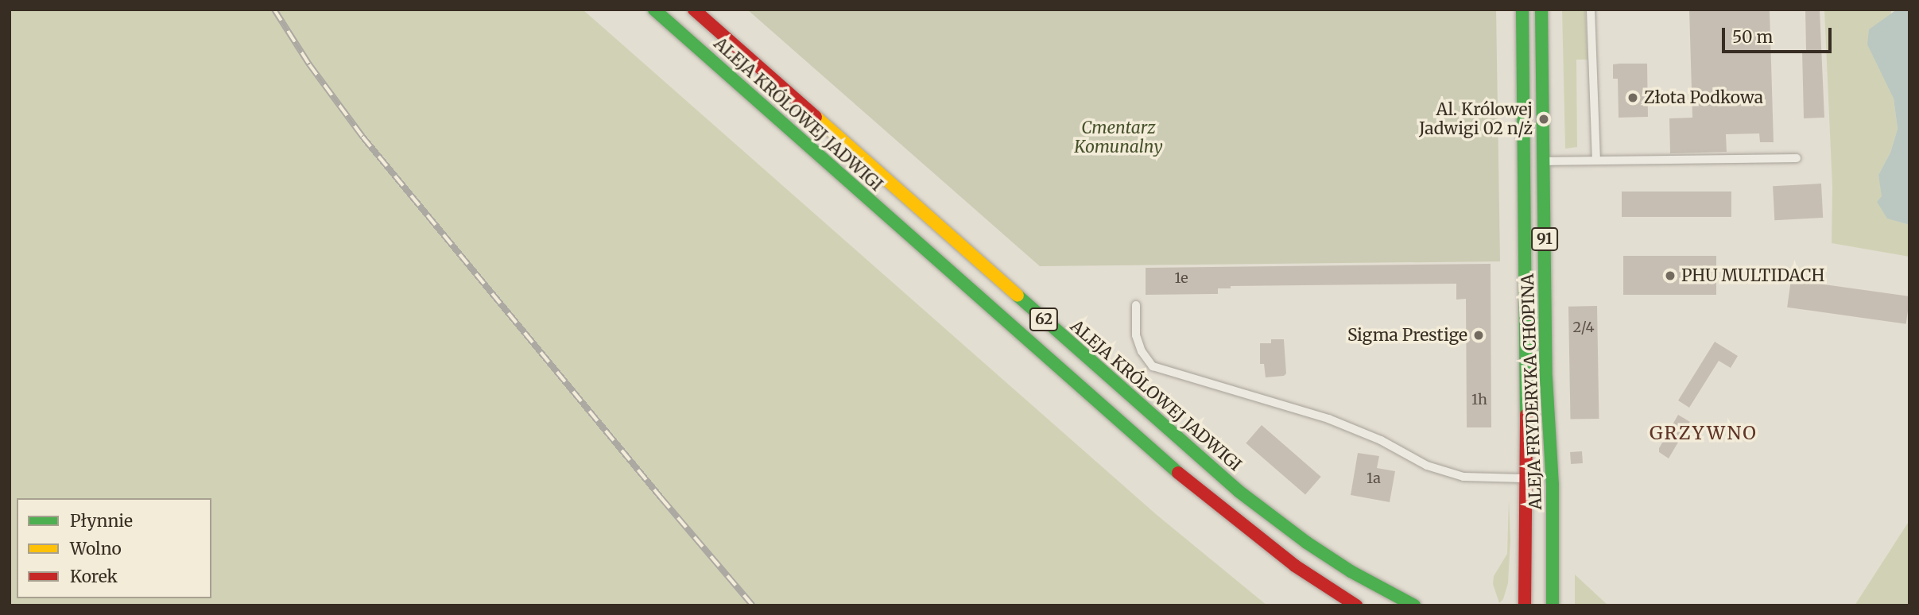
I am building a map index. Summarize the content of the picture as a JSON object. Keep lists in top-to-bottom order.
{
  "streets": {
    "main road": [
      "ALEJA KRÓLOWEJ JADWIGI",
      "91",
      "62",
      "ALEJA FRYDERYKA CHOPINA"
    ]
  },
  "districts": ["GRZYWNO"],
  "parks": ["Cmentarz Komunalny"],
  "places": [
    "Złota Podkowa",
    "Al. Królowej Jadwigi 02 n/ż",
    "PHU MULTIDACH",
    "Sigma Prestige"
  ],
  "house_numbers": [
    "1e",
    "2/4",
    "1h",
    "1a"
  ],
  "legend": ["Płynnie", "Wolno", "Korek"],
  "scale_bar": "50 m"
}
